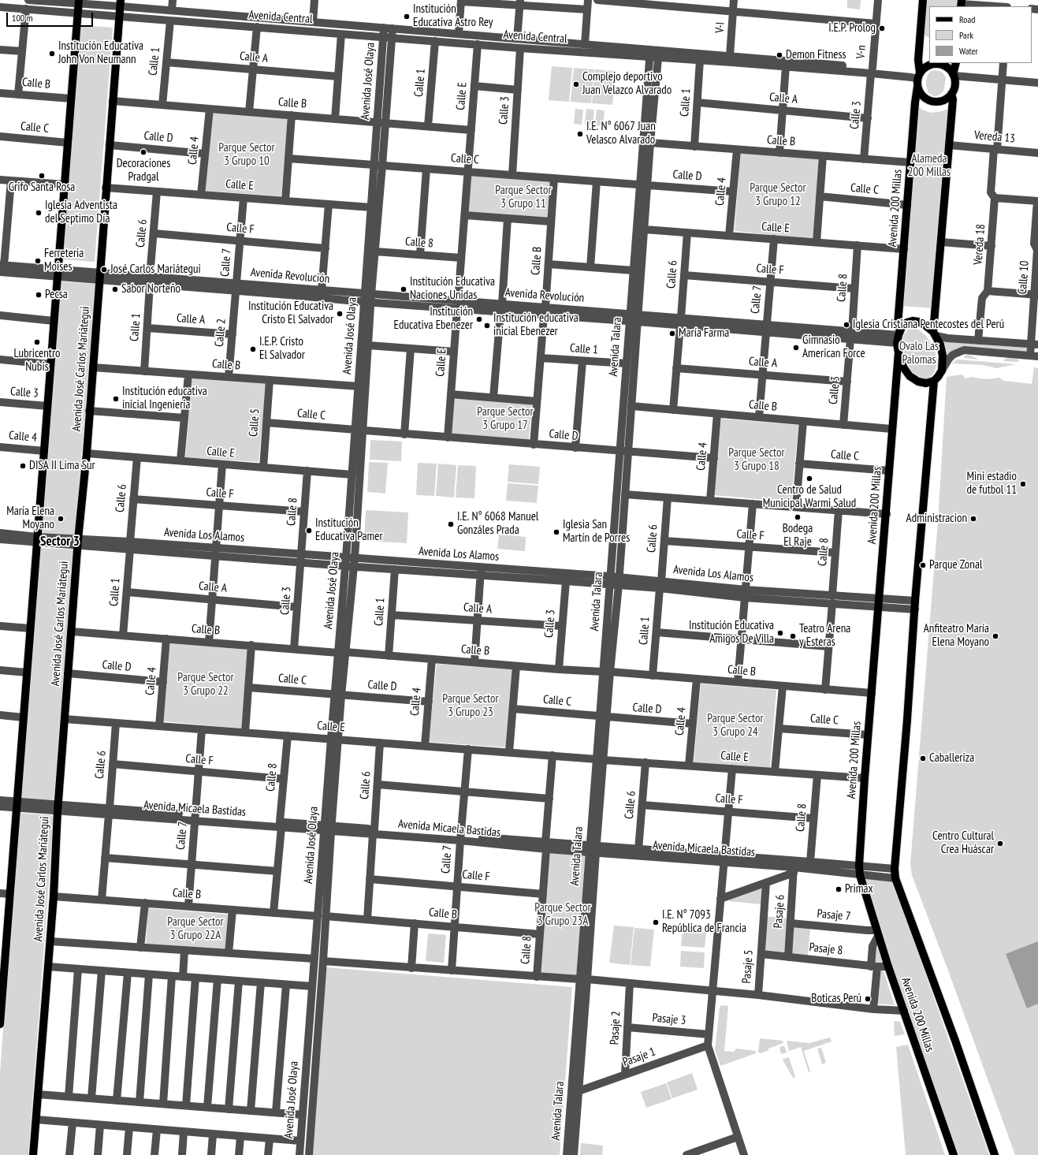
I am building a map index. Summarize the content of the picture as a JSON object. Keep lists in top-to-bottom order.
{
  "streets": {
    "main road": ["Avenida 200 Millas", "Avenida José Carlos Mariátegui"],
    "street": [
      "Avenida Central",
      "V-I",
      "V-n",
      "Calle A",
      "Calle 1",
      "Avenida José Olaya",
      "Calle B",
      "Calle E",
      "Calle 3",
      "Calle C",
      "Calle D",
      "Vereda 13",
      "Calle 4",
      "Calle F",
      "Calle 6",
      "Calle 8",
      "Vereda 18",
      "Calle 7",
      "Avenida Revolución",
      "Calle 10",
      "Calle 2",
      "Avenida Talara",
      "Calle 5",
      "Avenida Los Alamos",
      "Avenida Micaela Bastidas",
      "Pasaje 6",
      "Pasaje 7",
      "Pasaje 8",
      "Pasaje 5",
      "Pasaje 3",
      "Pasaje 2",
      "Pasaje 1"
    ]
  },
  "crossings": [
    ["Avenida Central", "V-I"],
    ["Avenida Central", "V-n"],
    ["Avenida Central", "Calle 1"],
    ["Avenida Central", "Avenida José Olaya"],
    ["Avenida Central", "Calle E"],
    ["Avenida Central", "Calle 3"],
    ["Avenida Central", "Avenida 200 Millas"],
    ["Avenida Central", "Avenida Talara"],
    ["Avenida Central", "Avenida José Carlos Mariátegui"],
    ["V-n", "Calle 3"],
    ["Calle A", "Calle 1"],
    ["Calle A", "Calle 3"],
    ["Calle A", "Calle 2"],
    ["Calle 1", "Calle B"],
    ["Calle 1", "Calle 6"],
    ["Calle 1", "Avenida Revolución"],
    ["Calle 1", "Avenida Talara"],
    ["Calle 1", "Avenida Los Alamos"],
    ["Avenida José Olaya", "Calle B"],
    ["Avenida José Olaya", "Calle E"],
    ["Avenida José Olaya", "Calle C"],
    ["Avenida José Olaya", "Calle D"],
    ["Avenida José Olaya", "Calle 8"],
    ["Avenida José Olaya", "Avenida Revolución"],
    ["Avenida José Olaya", "Avenida Los Alamos"],
    ["Avenida José Olaya", "Avenida Micaela Bastidas"],
    ["Calle B", "Calle E"],
    ["Calle B", "Calle 3"],
    ["Calle B", "Calle C"],
    ["Calle B", "Calle D"],
    ["Calle B", "Calle 4"],
    ["Calle B", "Avenida 200 Millas"],
    ["Calle B", "Calle 6"],
    ["Calle B", "Calle 8"],
    ["Calle B", "Calle 7"],
    ["Calle B", "Avenida Revolución"],
    ["Calle B", "Calle 2"],
    ["Calle B", "Avenida Talara"],
    ["Calle B", "Avenida José Carlos Mariátegui"],
    ["Calle B", "Calle 5"],
    ["Calle E", "Calle C"],
    ["Calle E", "Calle D"],
    ["Calle E", "Calle 4"],
    ["Calle E", "Avenida 200 Millas"],
    ["Calle E", "Calle 6"],
    ["Calle E", "Calle 8"],
    ["Calle E", "Calle 7"],
    ["Calle E", "Avenida Revolución"],
    ["Calle E", "Avenida Talara"],
    ["Calle E", "Avenida José Carlos Mariátegui"],
    ["Calle E", "Calle 5"],
    ["Calle 3", "Calle C"],
    ["Calle 3", "Calle 8"],
    ["Calle 3", "Avenida Revolución"],
    ["Calle 3", "Avenida Los Alamos"],
    ["Calle C", "Calle D"],
    ["Calle C", "Avenida 200 Millas"],
    ["Calle C", "Avenida Talara"],
    ["Calle C", "Calle 5"],
    ["Calle D", "Calle 4"],
    ["Calle D", "Avenida Talara"],
    ["Calle D", "Avenida José Carlos Mariátegui"],
    ["Vereda 13", "Vereda 18"],
    ["Avenida 200 Millas", "Avenida Revolución"],
    ["Avenida 200 Millas", "Avenida Los Alamos"],
    ["Avenida 200 Millas", "Avenida Micaela Bastidas"],
    ["Avenida 200 Millas", "Pasaje 7"],
    ["Avenida 200 Millas", "Pasaje 8"],
    ["Calle F", "Calle 6"],
    ["Calle F", "Calle 8"],
    ["Calle F", "Calle 7"],
    ["Calle 6", "Avenida Revolución"],
    ["Calle 6", "Avenida Los Alamos"],
    ["Calle 6", "Avenida Micaela Bastidas"],
    ["Calle 8", "Avenida Revolución"],
    ["Calle 8", "Avenida Los Alamos"],
    ["Calle 8", "Avenida Micaela Bastidas"],
    ["Calle 7", "Avenida Revolución"],
    ["Calle 7", "Calle 2"],
    ["Calle 7", "Avenida Micaela Bastidas"],
    ["Avenida Revolución", "Calle 2"],
    ["Avenida Revolución", "Avenida Talara"],
    ["Avenida Revolución", "Avenida José Carlos Mariátegui"],
    ["Avenida Talara", "Avenida Los Alamos"],
    ["Avenida Talara", "Avenida Micaela Bastidas"],
    ["Avenida Talara", "Pasaje 1"],
    ["Avenida José Carlos Mariátegui", "Avenida Los Alamos"],
    ["Avenida José Carlos Mariátegui", "Avenida Micaela Bastidas"],
    ["Avenida Micaela Bastidas", "Pasaje 6"],
    ["Pasaje 6", "Pasaje 7"],
    ["Pasaje 6", "Pasaje 8"],
    ["Pasaje 8", "Pasaje 5"],
    ["Pasaje 3", "Pasaje 2"],
    ["Pasaje 2", "Pasaje 1"]
  ],
  "districts": ["Sector 3"],
  "parks": [
    "Parque Sector 3 Grupo 10",
    "Alameda 200 Millas",
    "Parque Sector 3 Grupo 12",
    "Parque Sector 3 Grupo 11",
    "Ovalo Las Palomas",
    "Parque Sector 3 Grupo 17",
    "Parque Sector 3 Grupo 18",
    "Parque Sector 3 Grupo 22",
    "Parque Sector 3 Grupo 23",
    "Parque Sector 3 Grupo 24",
    "Parque Sector 3 Grupo 23A",
    "Parque Sector 3 Grupo 22A"
  ],
  "places": [
    "Institución Educativa Astro Rey",
    "I.E.P. Prolog",
    "Institución Educativa John Von Neumann",
    "Demon Fitness",
    "Complejo deportivo Juan Velazco Alvarado",
    "I.E. N° 6067 Juan Velasco Alvarado",
    "Decoraciones Pradgal",
    "Grifo Santa Rosa",
    "Iglesia Adventista del Septimo Día",
    "Ferreteria Moises",
    "José Carlos Mariátegui",
    "Sabor Norteño",
    "Institución Educativa Naciones Unidas",
    "Pecsa",
    "Institución Educativa Cristo El Salvador",
    "Institución Educativa Ebenezer",
    "Iglesia Cristiana Pentecostes del Perú",
    "Institución educativa inicial Ebenezer",
    "María Farma",
    "Lubricentro Nubis",
    "Gimnasio American Force",
    "I.E.P. Cristo El Salvador",
    "Institución educativa inicial Ingenieria",
    "DISA II Lima Sur",
    "Centro de Salud Municipal Warmi Salud",
    "Mini estadio de futbol 11",
    "Bodega El Raje",
    "María Elena Moyano",
    "Administracion",
    "I.E. N° 6068 Manuel Gonzáles Prada",
    "Institución Educativa Pamer",
    "Iglesia San Martín de Porres",
    "Parque Zonal",
    "Institución Educativa Amigos De Villa",
    "Teatro Arena y Esteras",
    "Anfiteatro María Elena Moyano",
    "Caballeriza",
    "Centro Cultural Crea Huáscar",
    "Primax",
    "I.E. N° 7093 República de Francia",
    "Boticas Perú"
  ],
  "legend": ["Road", "Park", "Water"],
  "scale_bar": "100 m"
}
